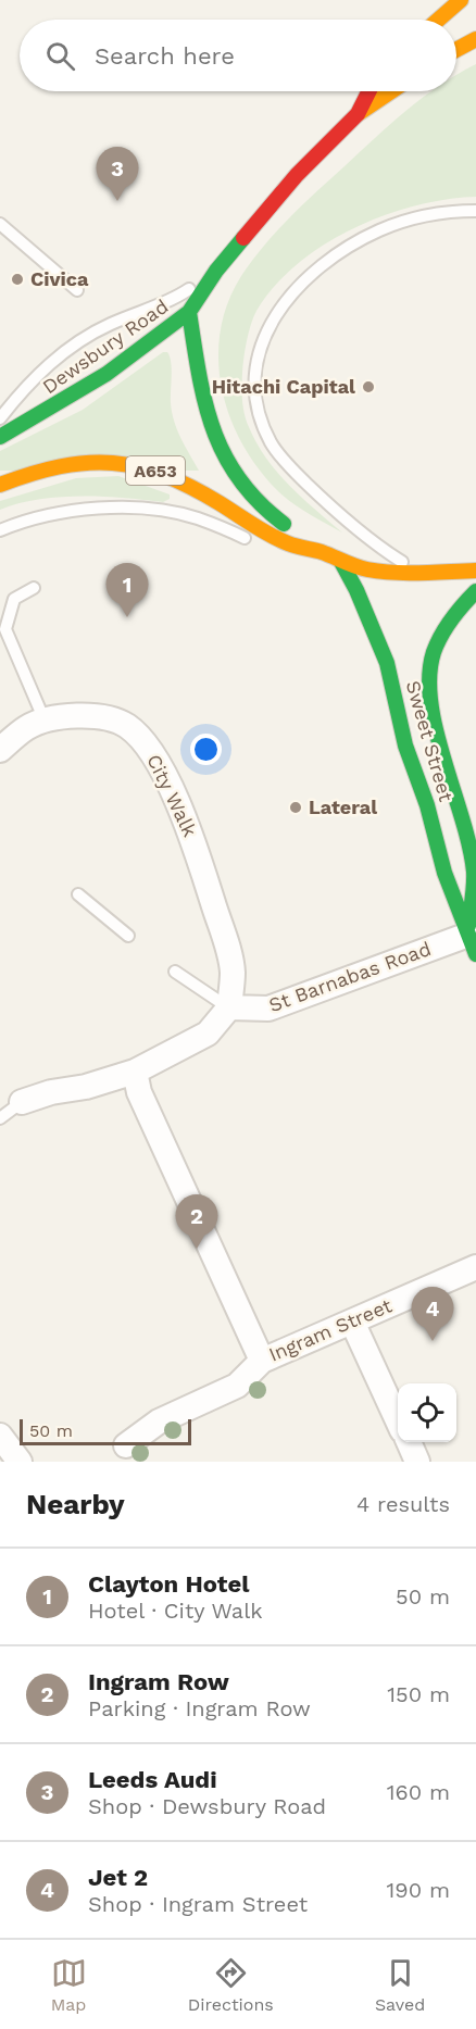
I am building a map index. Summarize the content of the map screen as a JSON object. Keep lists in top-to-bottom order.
{
  "streets": {
    "main road": ["Dewsbury Road", "A653", "Sweet Street"],
    "street": ["City Walk", "St Barnabas Road", "Ingram Street"]
  },
  "crossings": [
    ["Dewsbury Road", "A653"],
    ["A653", "Sweet Street"],
    ["Sweet Street", "St Barnabas Road"],
    ["City Walk", "St Barnabas Road"]
  ],
  "places": ["Civica", "Hitachi Capital", "Lateral"],
  "scale_bar": "50 m",
  "page": {
    "search": "Search here",
    "pins": [
      "3",
      "1",
      "2",
      "4"
    ],
    "scale": "50 m",
    "heading": ["Nearby", "4 results"],
    "list": [
      {
        "mark": "1",
        "name": "Clayton Hotel",
        "note": "Hotel · City Walk",
        "value": "50 m"
      },
      {
        "mark": "2",
        "name": "Ingram Row",
        "note": "Parking · Ingram Row",
        "value": "150 m"
      },
      {
        "mark": "3",
        "name": "Leeds Audi",
        "note": "Shop · Dewsbury Road",
        "value": "160 m"
      },
      {
        "mark": "4",
        "name": "Jet 2",
        "note": "Shop · Ingram Street",
        "value": "190 m"
      }
    ],
    "nav": ["Map", "Directions", "Saved"]
  }
}
